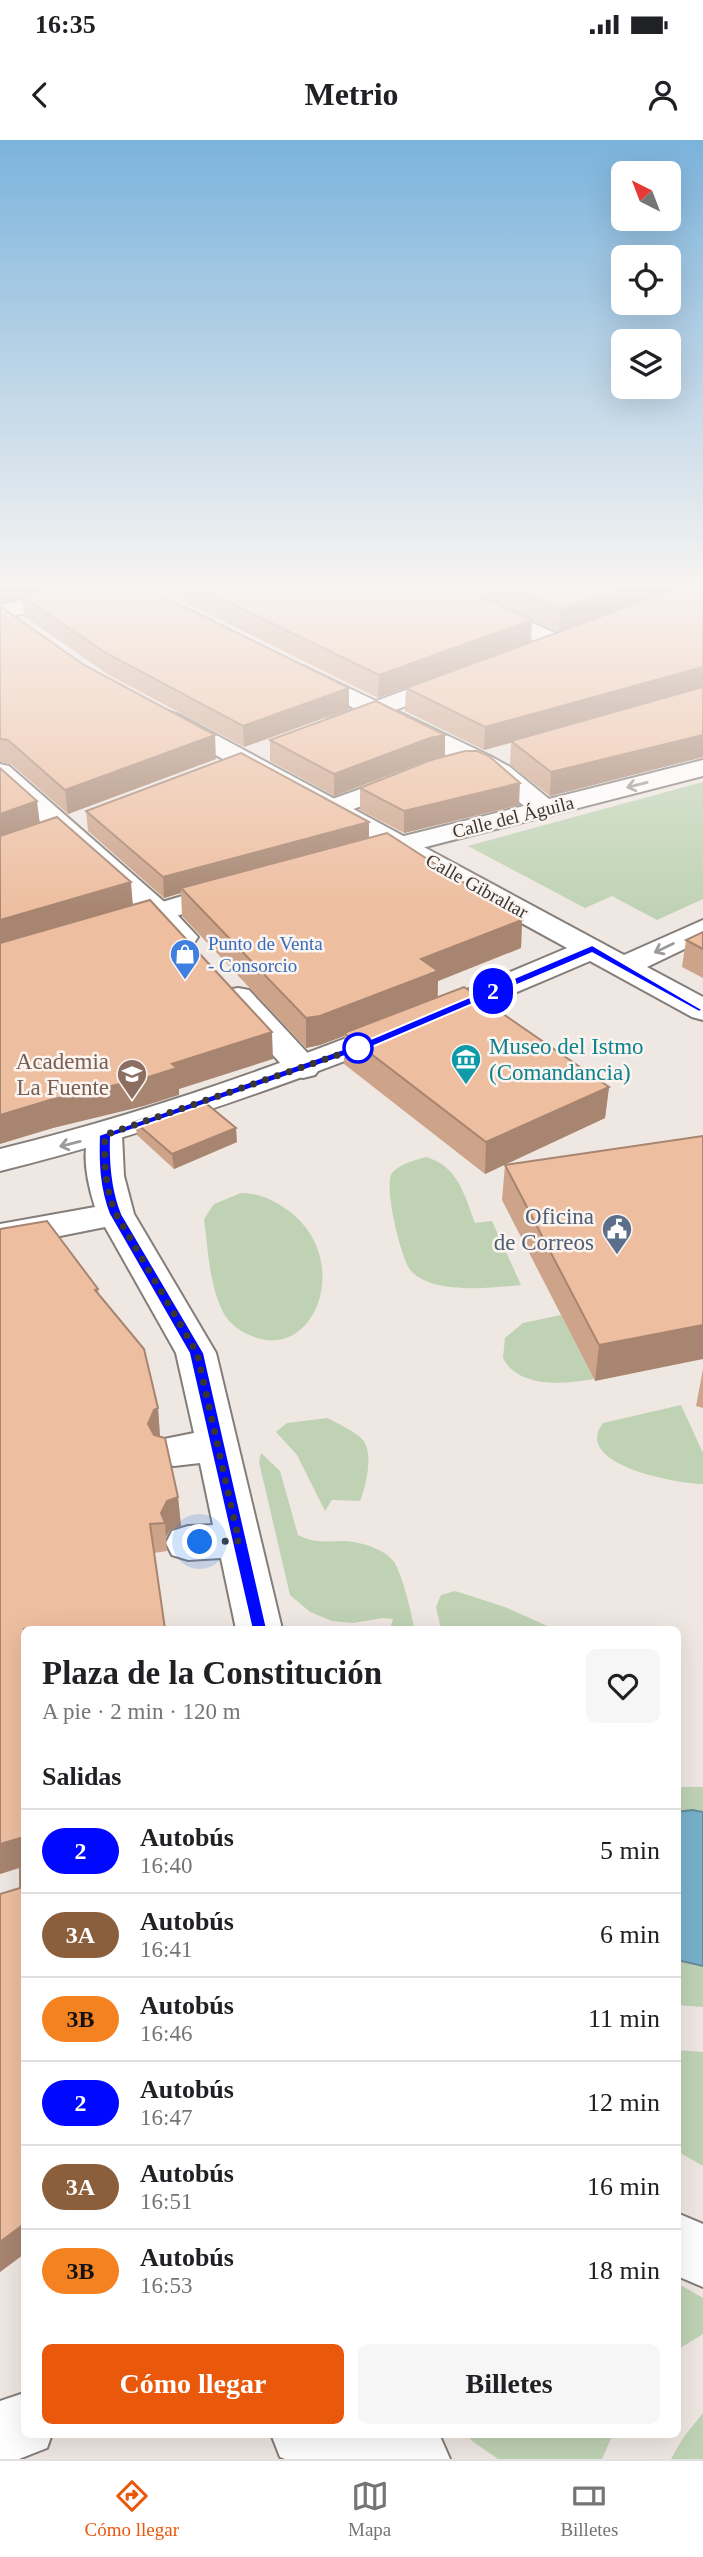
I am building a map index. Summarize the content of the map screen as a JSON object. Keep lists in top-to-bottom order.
{
  "streets": {
    "street": ["Calle del Águila", "Calle Gibraltar"]
  },
  "crossings": [
    ["Calle del Águila", "Calle Gibraltar"]
  ],
  "places": {
    "shop": ["Punto de Venta - Consorcio"],
    "museum": ["Museo del Istmo (Comandancia)"],
    "school or university": ["Academia La Fuente"],
    "public building": ["Oficina de Correos"]
  },
  "lines": ["bus line 2"],
  "north": "top left",
  "page": {
    "status": "16:35",
    "header": "Metrio",
    "on_map": "2",
    "heading": [
      ["Plaza de la Constitución", "A pie · 2 min · 120 m"],
      "Salidas"
    ],
    "list": [
      {
        "mark": "2",
        "name": "Autobús",
        "note": "16:40",
        "value": "5 min"
      },
      {
        "mark": "3A",
        "name": "Autobús",
        "note": "16:41",
        "value": "6 min"
      },
      {
        "mark": "3B",
        "name": "Autobús",
        "note": "16:46",
        "value": "11 min"
      },
      {
        "mark": "2",
        "name": "Autobús",
        "note": "16:47",
        "value": "12 min"
      },
      {
        "mark": "3A",
        "name": "Autobús",
        "note": "16:51",
        "value": "16 min"
      },
      {
        "mark": "3B",
        "name": "Autobús",
        "note": "16:53",
        "value": "18 min"
      }
    ],
    "buttons": ["Cómo llegar", "Billetes"],
    "tabs": ["Cómo llegar", "Mapa", "Billetes"]
  }
}
